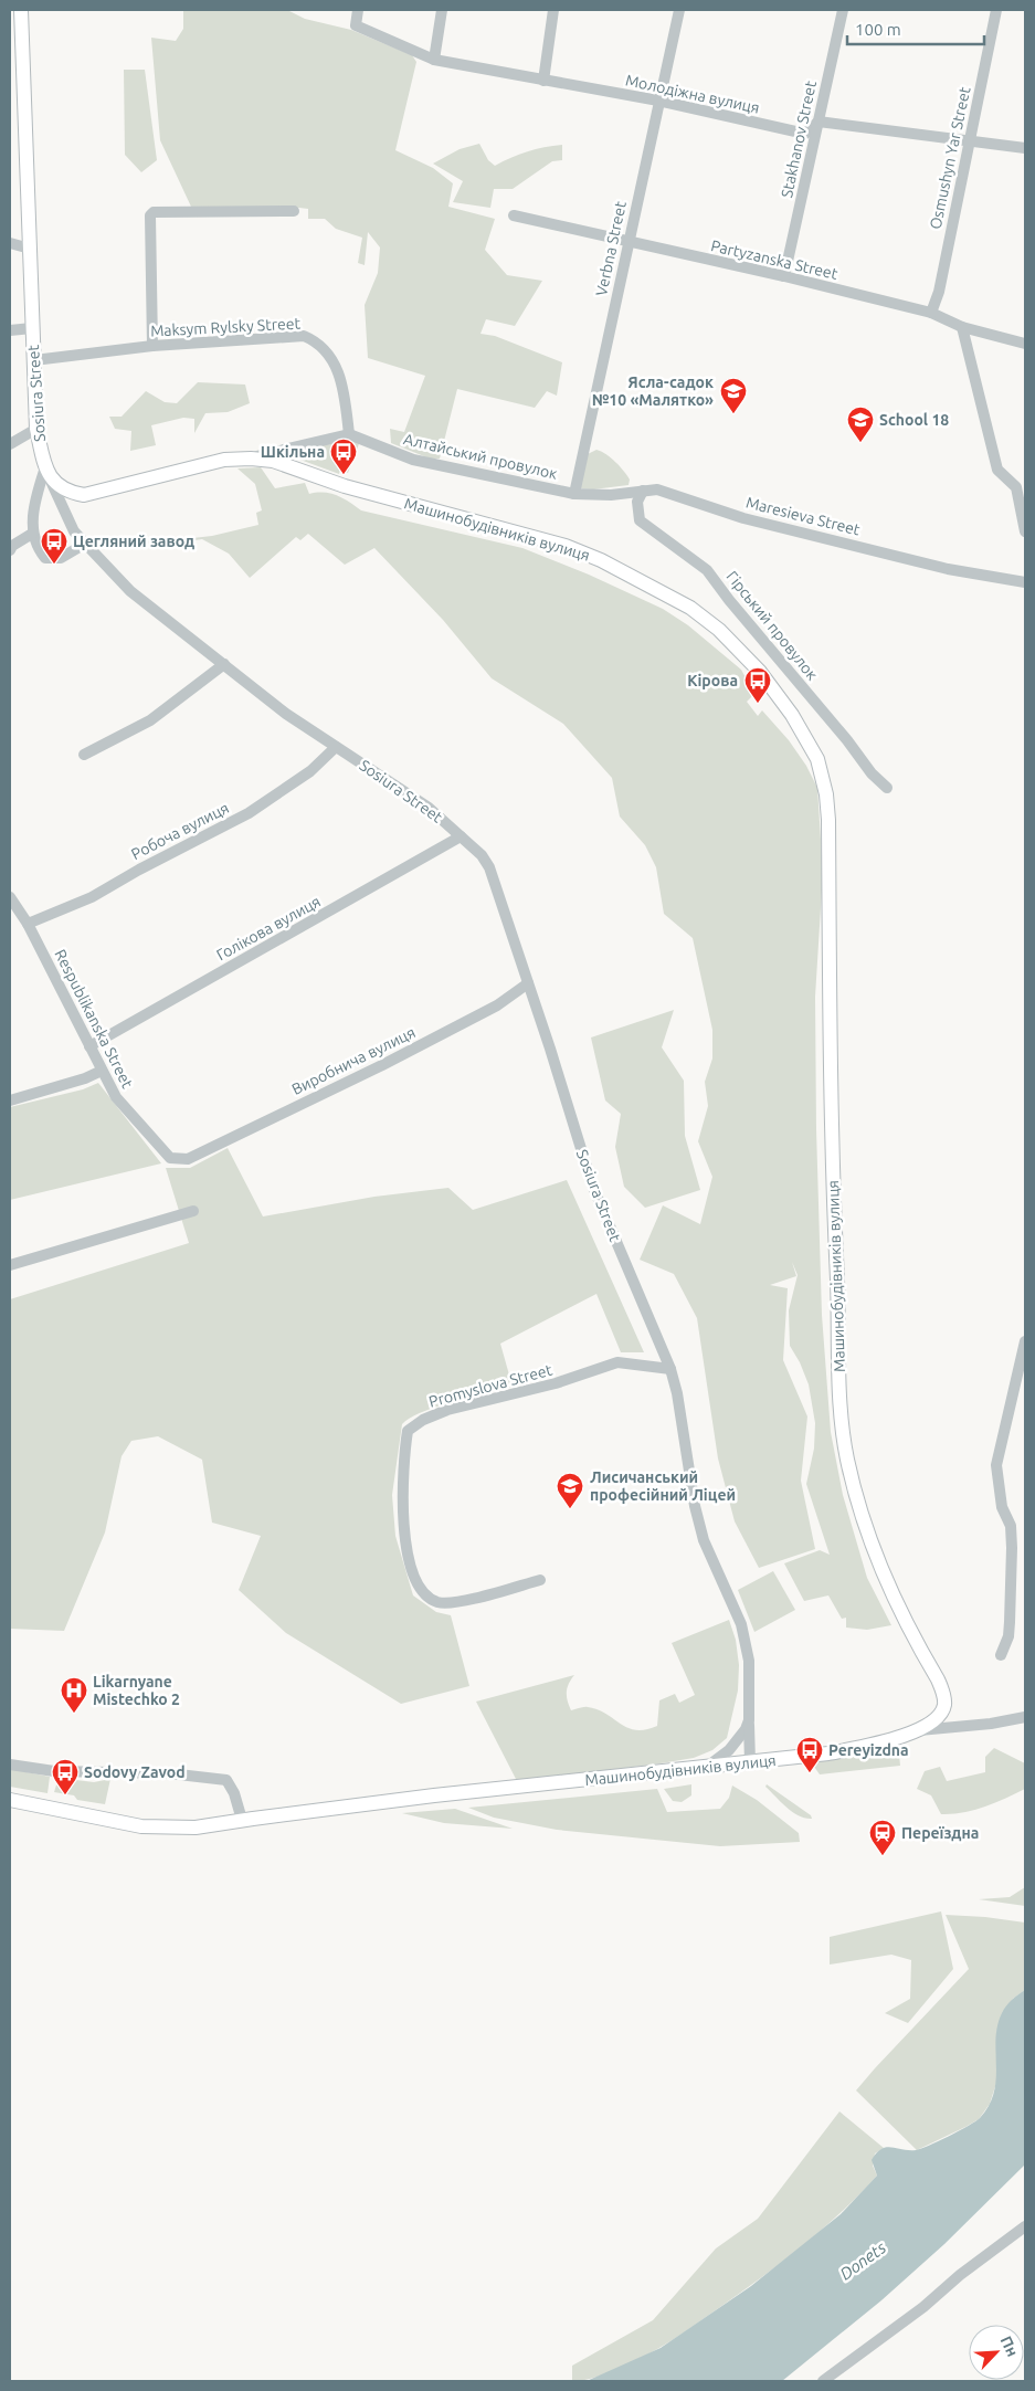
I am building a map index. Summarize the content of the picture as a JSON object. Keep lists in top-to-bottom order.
{
  "streets": {
    "main road": ["Sosiura Street", "Машинобудівників вулиця"],
    "street": [
      "Молодіжна вулиця",
      "Stakhanov Street",
      "Osmushyn Yar Street",
      "Verbna Street",
      "Partyzanska Street",
      "Maksym Rylsky Street",
      "Алтайський провулок",
      "Maresieva Street",
      "Гірський провулок",
      "Робоча вулиця",
      "Голікова вулиця",
      "Respublikanska Street",
      "Виробнича вулиця",
      "Promyslova Street"
    ]
  },
  "crossings": [
    ["Молодіжна вулиця", "Stakhanov Street"],
    ["Молодіжна вулиця", "Osmushyn Yar Street"],
    ["Молодіжна вулиця", "Verbna Street"],
    ["Stakhanov Street", "Partyzanska Street"],
    ["Osmushyn Yar Street", "Partyzanska Street"],
    ["Verbna Street", "Partyzanska Street"],
    ["Verbna Street", "Алтайський провулок"],
    ["Verbna Street", "Maresieva Street"],
    ["Maksym Rylsky Street", "Sosiura Street"],
    ["Maksym Rylsky Street", "Алтайський провулок"],
    ["Sosiura Street", "Машинобудівників вулиця"],
    ["Sosiura Street", "Робоча вулиця"],
    ["Sosiura Street", "Голікова вулиця"],
    ["Sosiura Street", "Виробнича вулиця"],
    ["Sosiura Street", "Promyslova Street"],
    ["Алтайський провулок", "Maresieva Street"],
    ["Maresieva Street", "Гірський провулок"],
    ["Робоча вулиця", "Respublikanska Street"],
    ["Голікова вулиця", "Respublikanska Street"],
    ["Respublikanska Street", "Виробнича вулиця"]
  ],
  "water": ["Donets"],
  "places": {
    "school or university": ["Ясла-садок №10 «Малятко»", "School 18", "Лисичанський професійний Ліцей"],
    "bus stop": [
      "Шкільна",
      "Цегляний завод",
      "Кірова",
      "Pereyizdna",
      "Sodovy Zavod"
    ],
    "hospital": ["Likarnyane Mistechko 2"],
    "station": ["Переїздна"]
  },
  "scale_bar": "100 m",
  "north": "top right"
}
